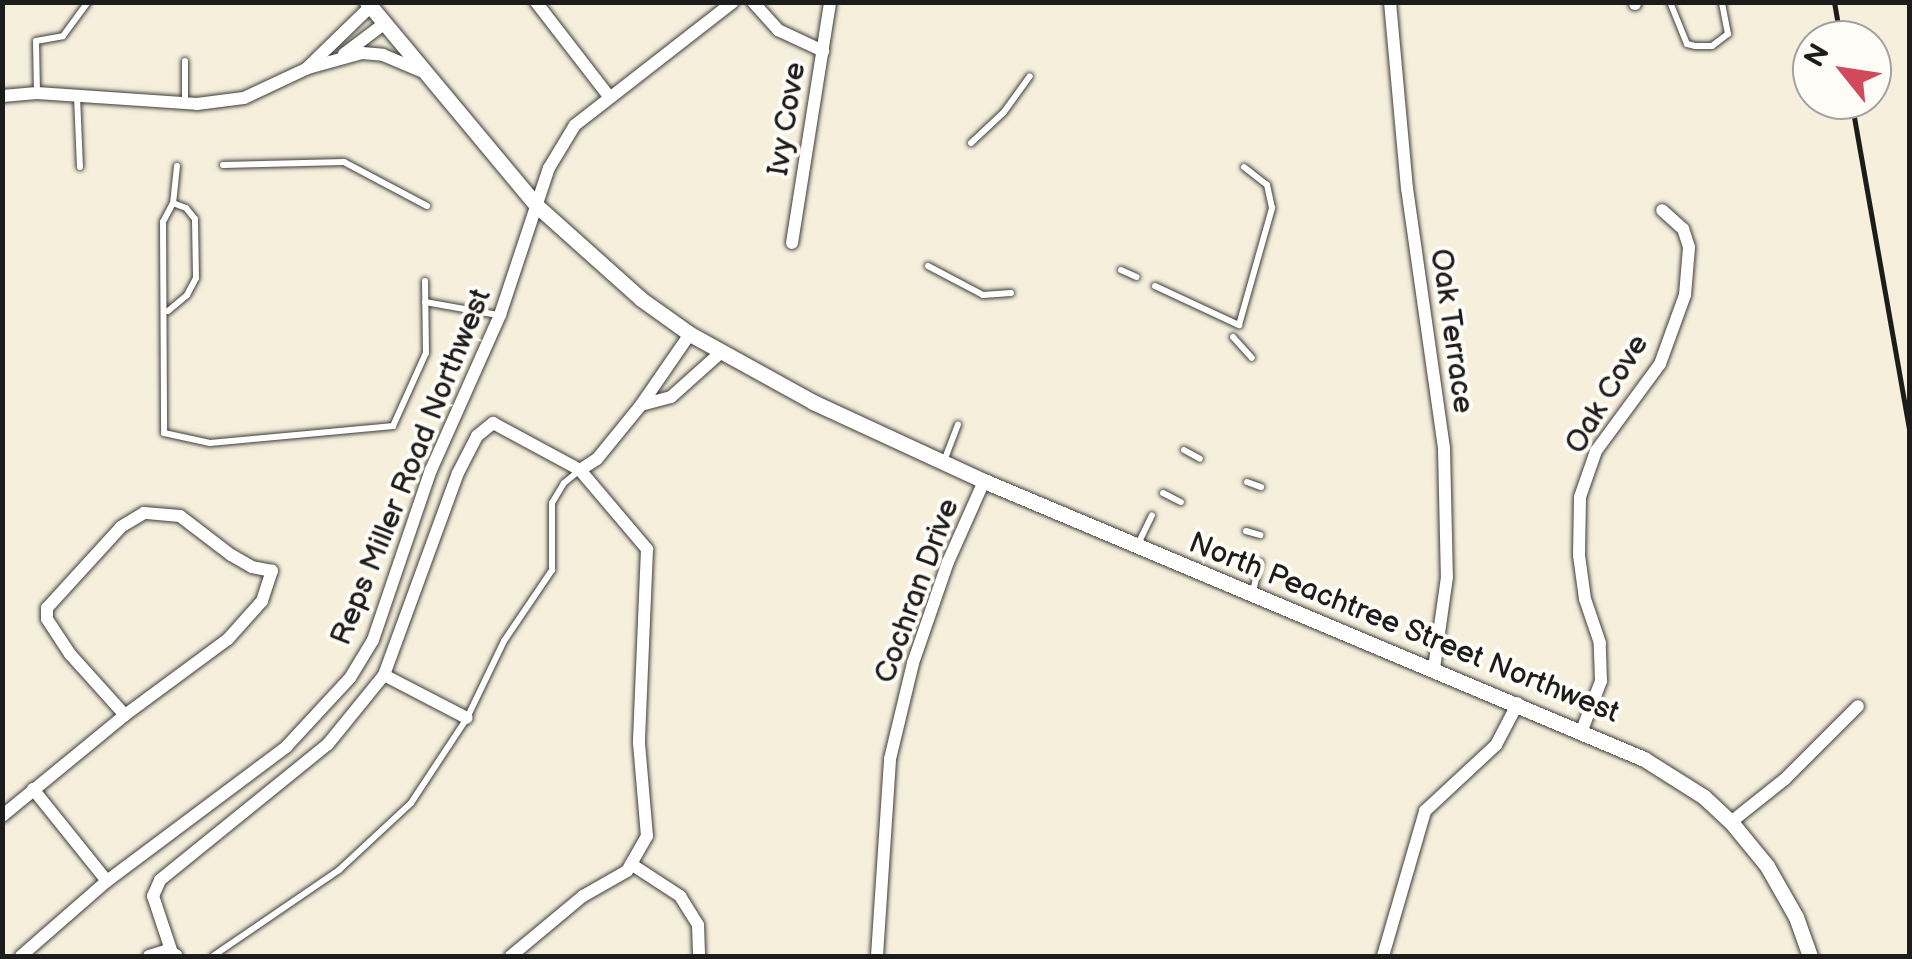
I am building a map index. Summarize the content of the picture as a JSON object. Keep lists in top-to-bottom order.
{
  "streets": {
    "street": [
      "Ivy Cove",
      "Oak Terrace",
      "Oak Cove",
      "Reps Miller Road Northwest",
      "Cochran Drive",
      "North Peachtree Street Northwest"
    ]
  },
  "crossings": [
    ["Oak Terrace", "North Peachtree Street Northwest"],
    ["Oak Cove", "North Peachtree Street Northwest"],
    ["Reps Miller Road Northwest", "North Peachtree Street Northwest"],
    ["Cochran Drive", "North Peachtree Street Northwest"]
  ],
  "north": "top left"
}
